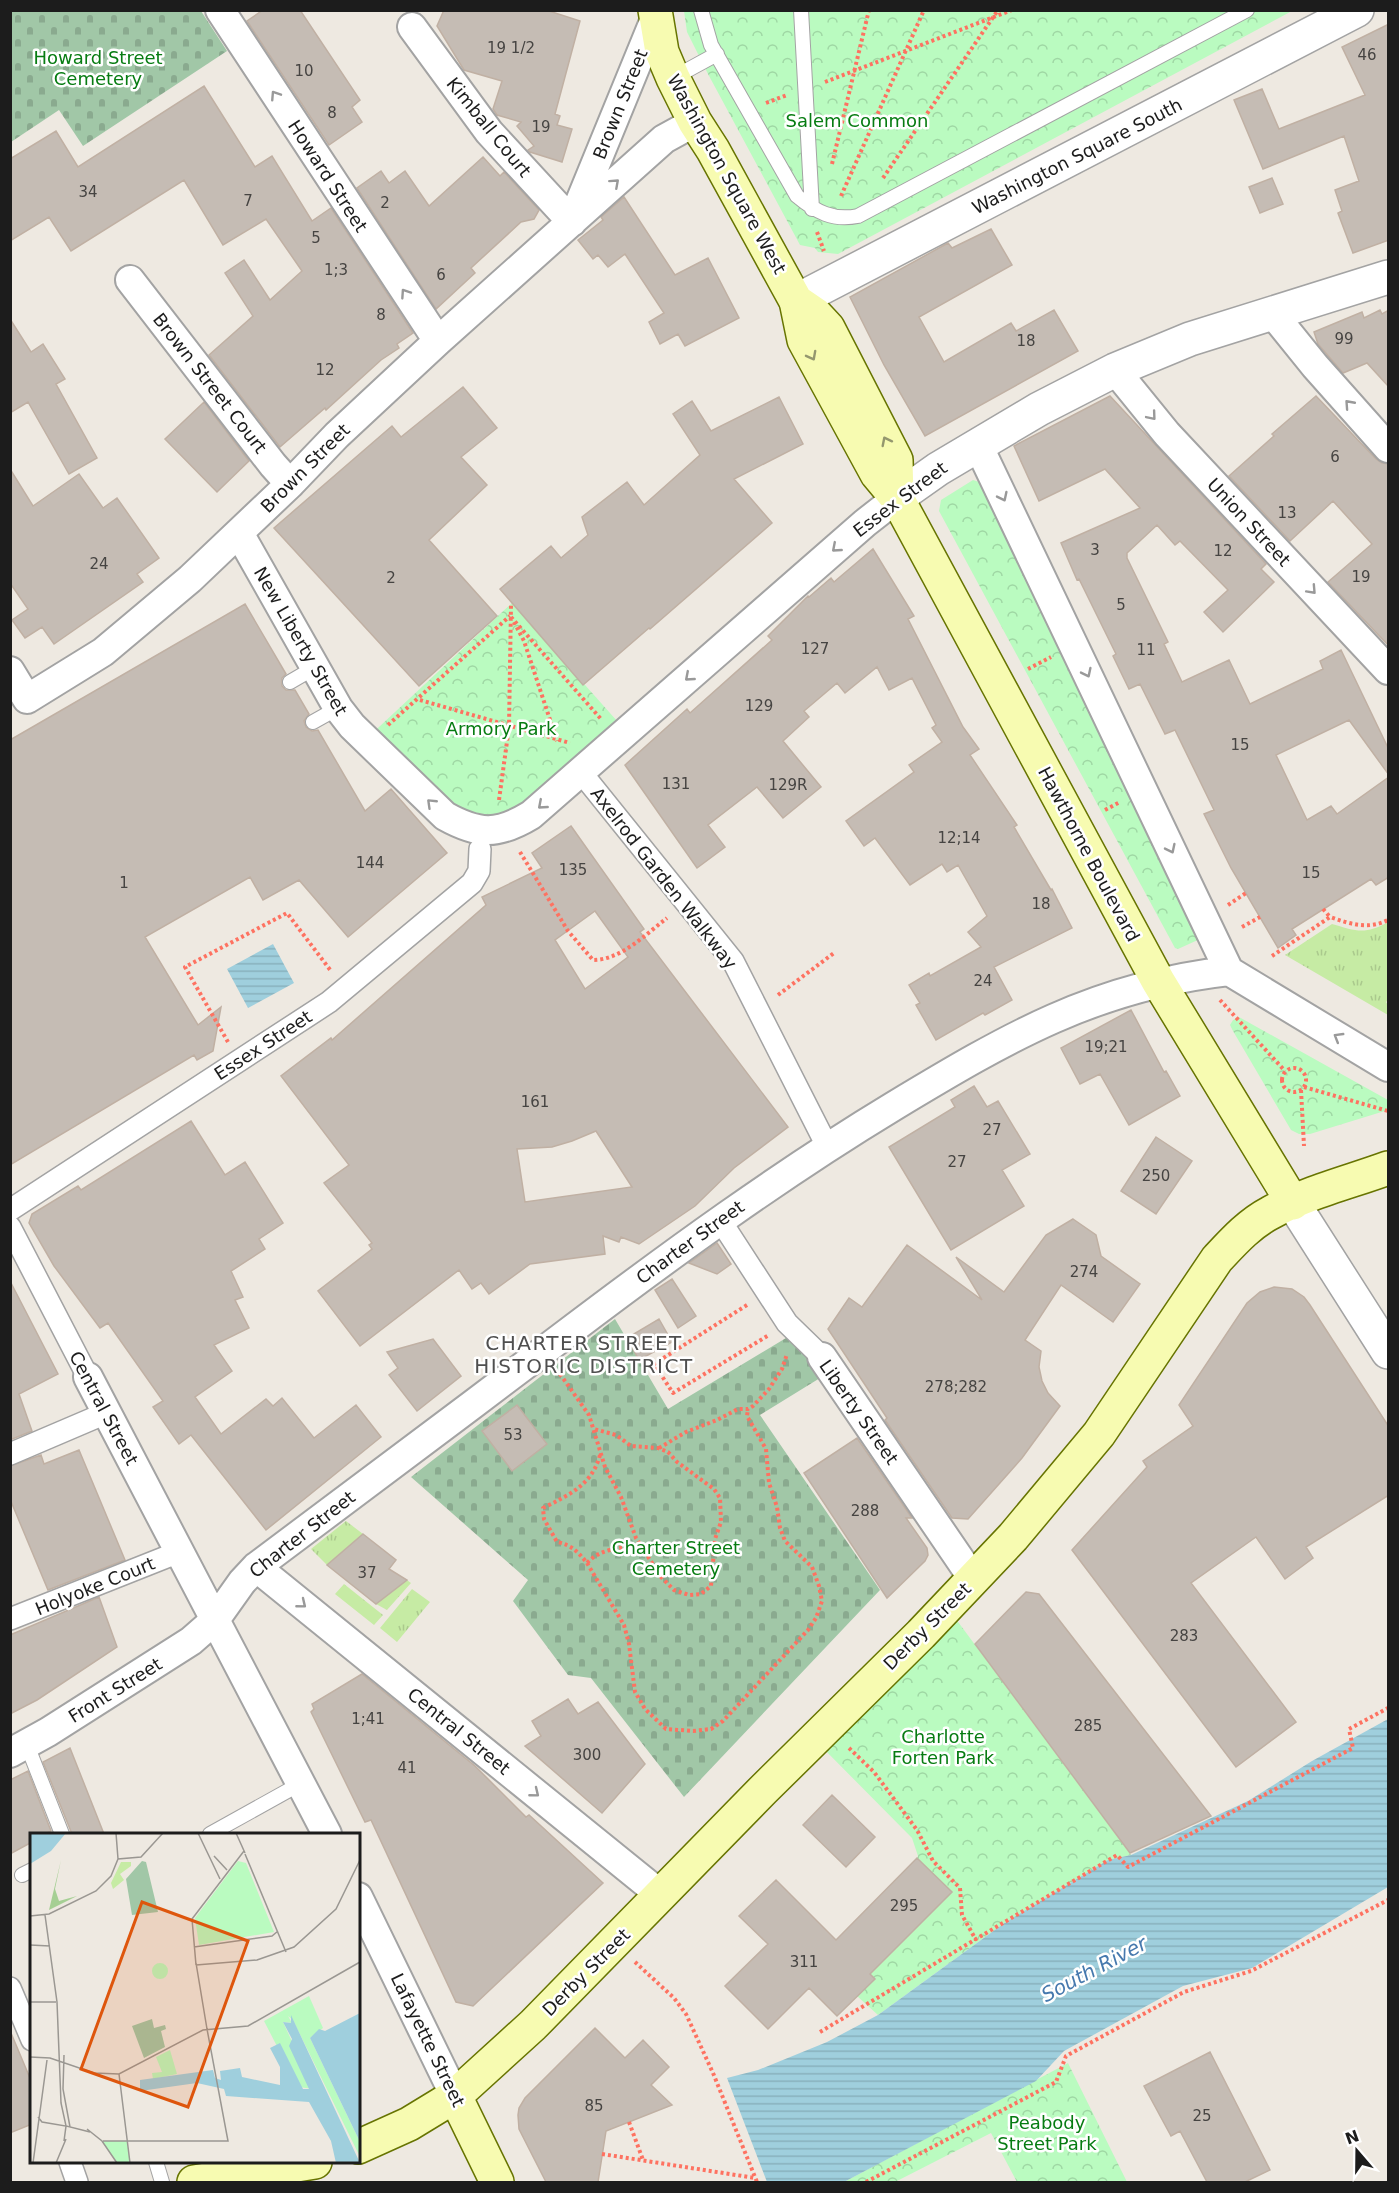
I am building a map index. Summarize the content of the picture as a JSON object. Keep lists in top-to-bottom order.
{
  "streets": {
    "main road": [
      "Washington Square West",
      "Hawthorne Boulevard",
      "Derby Street",
      "Lafayette Street"
    ],
    "street": [
      "Brown Street",
      "Kimball Court",
      "Washington Square South",
      "Howard Street",
      "Brown Street Court",
      "Essex Street",
      "Union Street",
      "New Liberty Street",
      "Axelrod Garden Walkway",
      "Charter Street",
      "Central Street",
      "Liberty Street",
      "Holyoke Court",
      "Front Street"
    ]
  },
  "crossings": [
    ["Brown Street", "Kimball Court"],
    ["Brown Street", "Washington Square West"],
    ["Brown Street", "Howard Street"],
    ["Brown Street", "Brown Street Court"],
    ["Brown Street", "New Liberty Street"],
    ["Washington Square South", "Washington Square West"],
    ["Washington Square West", "Essex Street"],
    ["Washington Square West", "Hawthorne Boulevard"],
    ["Essex Street", "Union Street"],
    ["Essex Street", "New Liberty Street"],
    ["Essex Street", "Hawthorne Boulevard"],
    ["Essex Street", "Axelrod Garden Walkway"],
    ["Hawthorne Boulevard", "Charter Street"],
    ["Hawthorne Boulevard", "Derby Street"],
    ["Axelrod Garden Walkway", "Charter Street"],
    ["Charter Street", "Central Street"],
    ["Charter Street", "Liberty Street"],
    ["Charter Street", "Front Street"],
    ["Central Street", "Holyoke Court"],
    ["Central Street", "Derby Street"],
    ["Central Street", "Front Street"],
    ["Liberty Street", "Derby Street"],
    ["Derby Street", "Lafayette Street"]
  ],
  "one_way": ["Howard Street", "New Liberty Street"],
  "districts": ["CHARTER STREET HISTORIC DISTRICT"],
  "water": ["South River"],
  "parks": [
    "Howard Street Cemetery",
    "Salem Common",
    "Armory Park",
    "Charter Street Cemetery",
    "Charlotte Forten Park",
    "Peabody Street Park"
  ],
  "house_numbers": [
    "19 1/2",
    "46",
    "10",
    "8",
    "19",
    "34",
    "7",
    "2",
    "5",
    "1;3",
    "6",
    "8",
    "99",
    "18",
    "12",
    "6",
    "13",
    "3",
    "12",
    "24",
    "19",
    "2",
    "5",
    "127",
    "11",
    "129",
    "15",
    "131",
    "129R",
    "12;14",
    "144",
    "135",
    "15",
    "1",
    "18",
    "24",
    "19;21",
    "161",
    "27",
    "27",
    "250",
    "274",
    "278;282",
    "53",
    "288",
    "37",
    "283",
    "1;41",
    "285",
    "300",
    "41",
    "295",
    "311",
    "85",
    "25"
  ],
  "north": "top"
}
